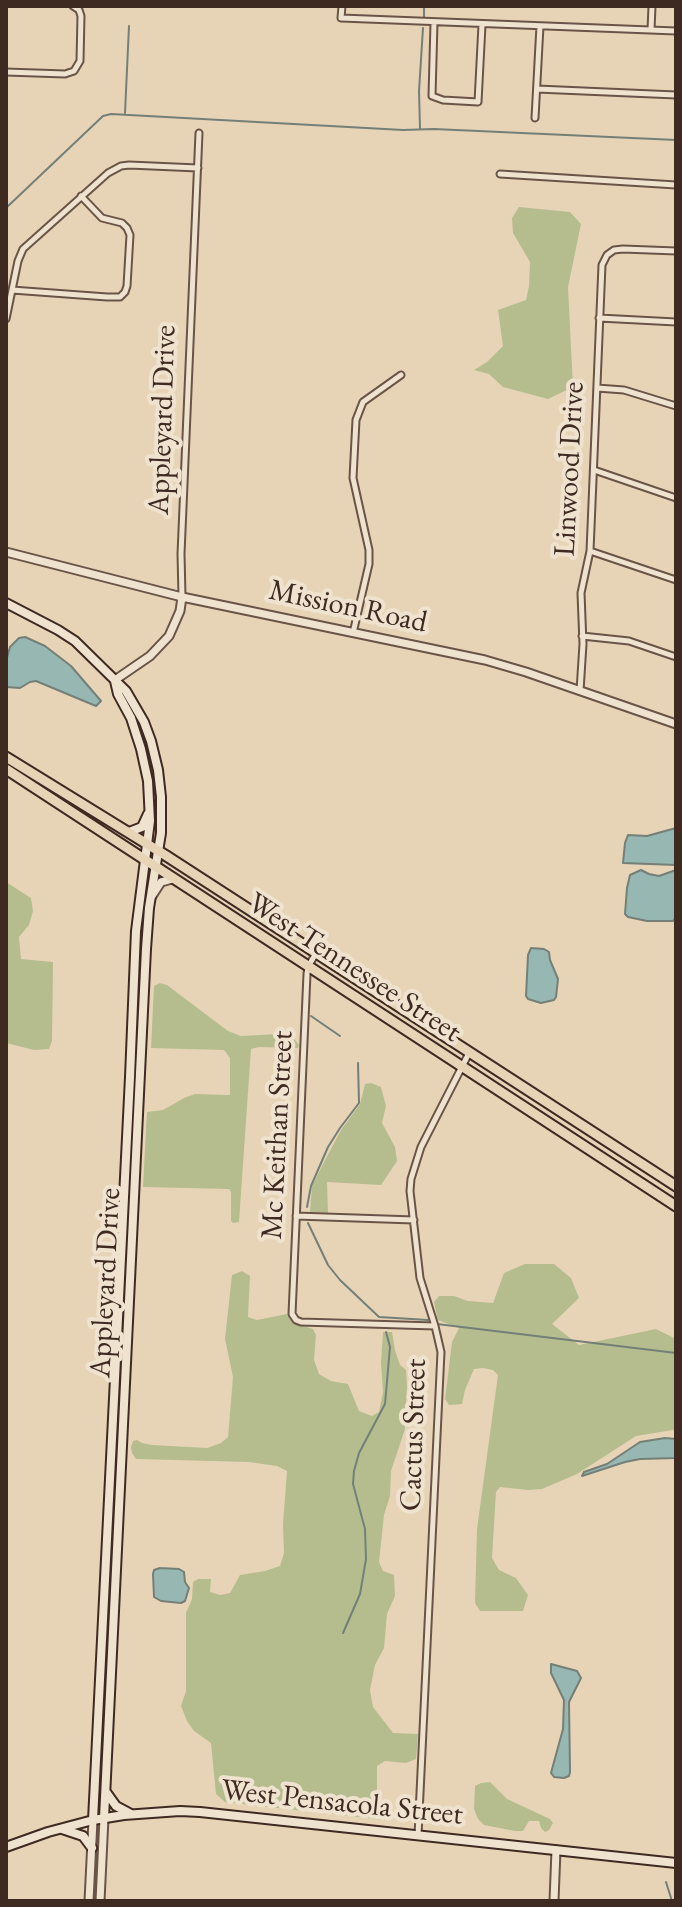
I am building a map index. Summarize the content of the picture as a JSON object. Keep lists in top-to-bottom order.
{
  "streets": {
    "main road": ["Appleyard Drive", "West Tennessee Street", "West Pensacola Street"],
    "street": [
      "Linwood Drive",
      "Mission Road",
      "Mc Keithan Street",
      "Cactus Street"
    ]
  },
  "crossings": [
    ["Appleyard Drive", "Mission Road"],
    ["Appleyard Drive", "West Tennessee Street"],
    ["Appleyard Drive", "West Pensacola Street"],
    ["Linwood Drive", "Mission Road"],
    ["West Tennessee Street", "Mc Keithan Street"],
    ["West Tennessee Street", "Cactus Street"],
    ["Mc Keithan Street", "Cactus Street"],
    ["Cactus Street", "West Pensacola Street"]
  ]
}
